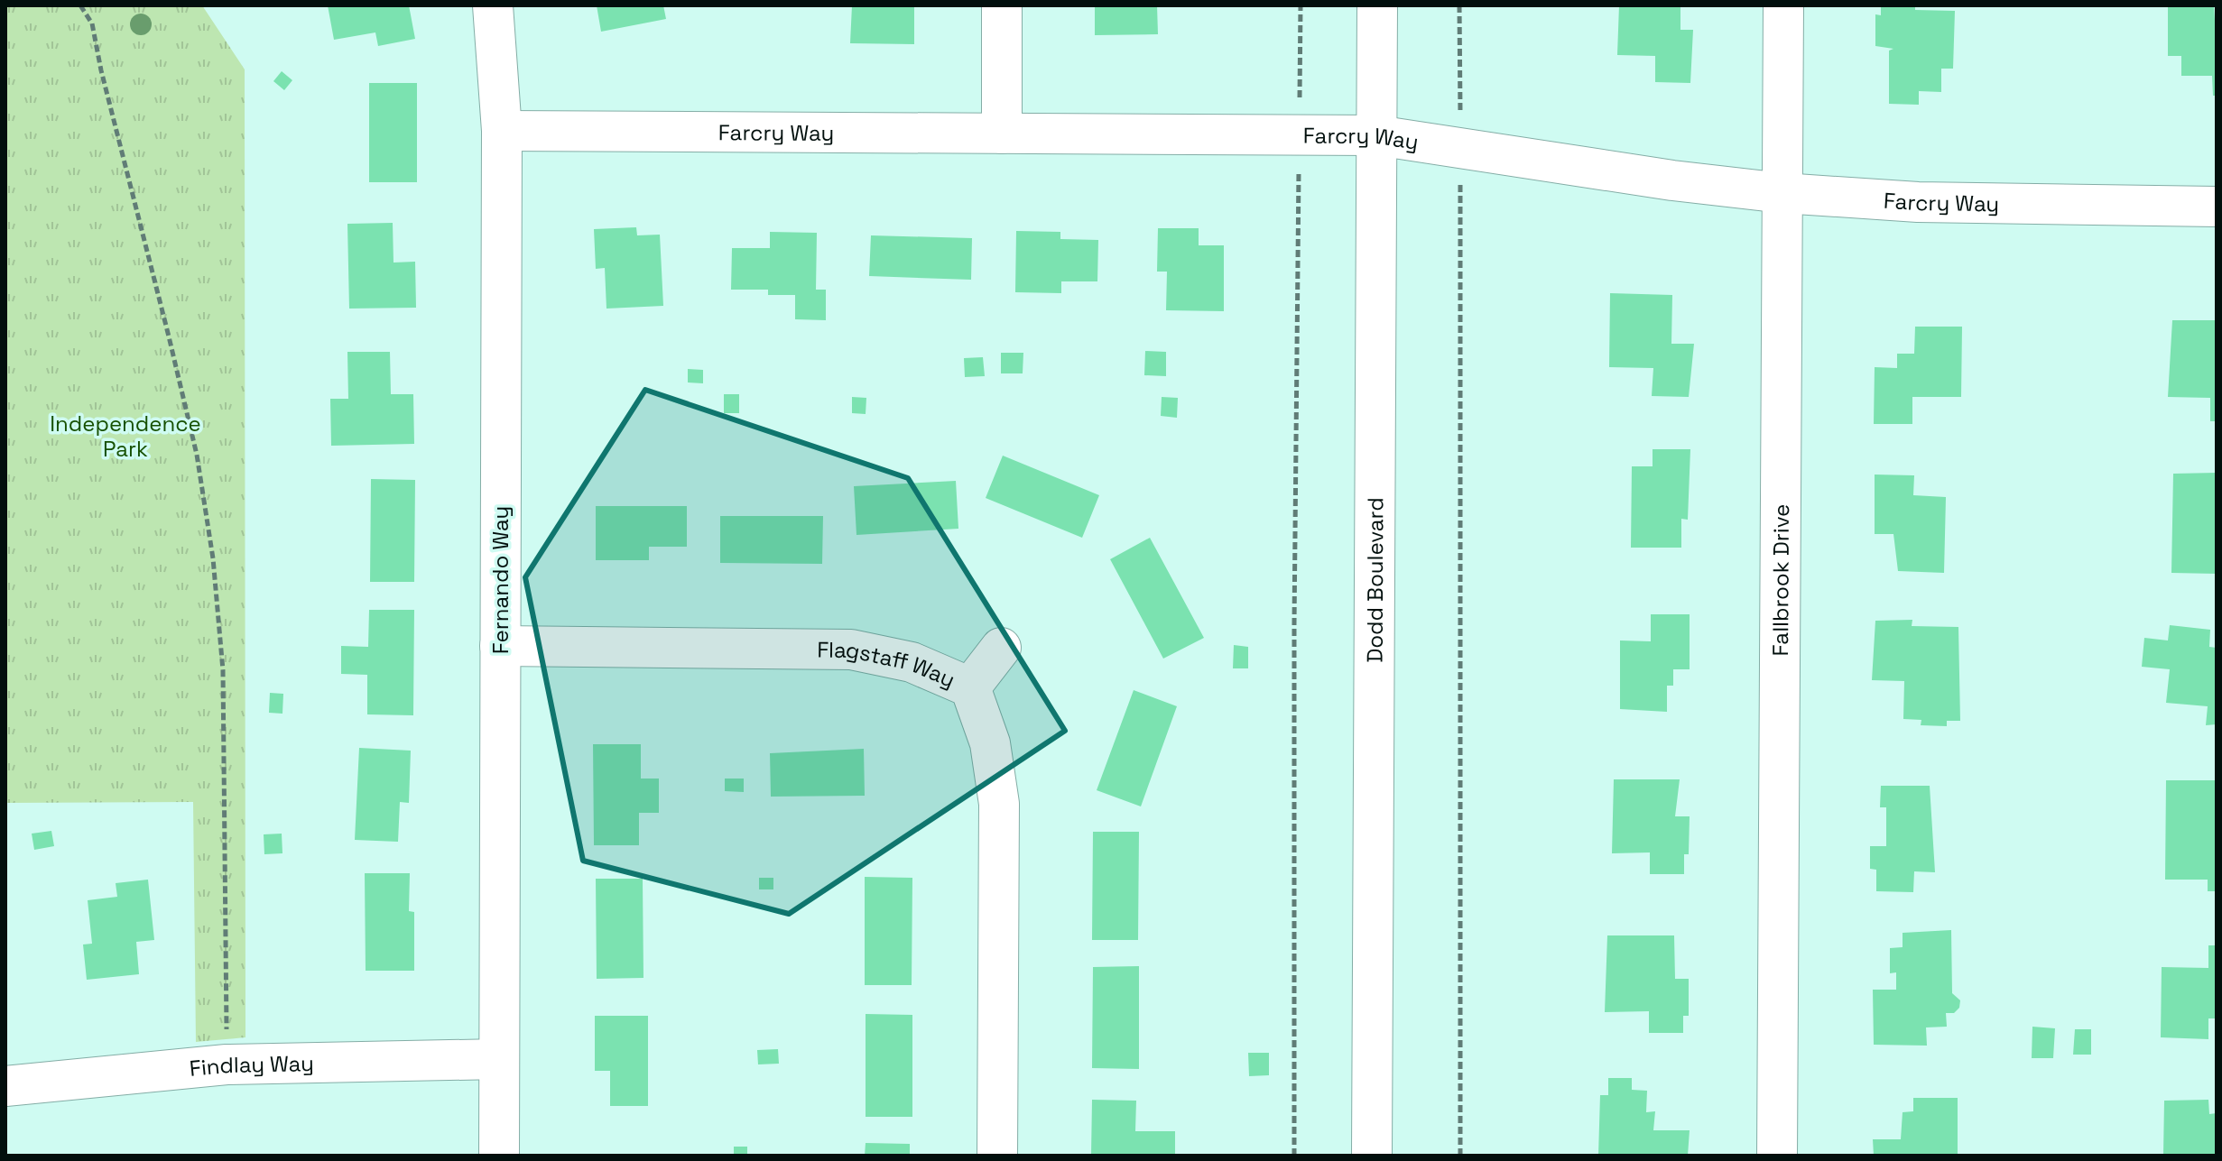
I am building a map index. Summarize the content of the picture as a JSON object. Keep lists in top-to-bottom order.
{
  "streets": {
    "street": [
      "Farcry Way",
      "Fernando Way",
      "Dodd Boulevard",
      "Fallbrook Drive",
      "Flagstaff Way",
      "Findlay Way"
    ]
  },
  "crossings": [
    ["Farcry Way", "Fernando Way"],
    ["Farcry Way", "Dodd Boulevard"],
    ["Farcry Way", "Fallbrook Drive"],
    ["Fernando Way", "Flagstaff Way"],
    ["Fernando Way", "Findlay Way"]
  ],
  "parks": ["Independence Park"]
}
